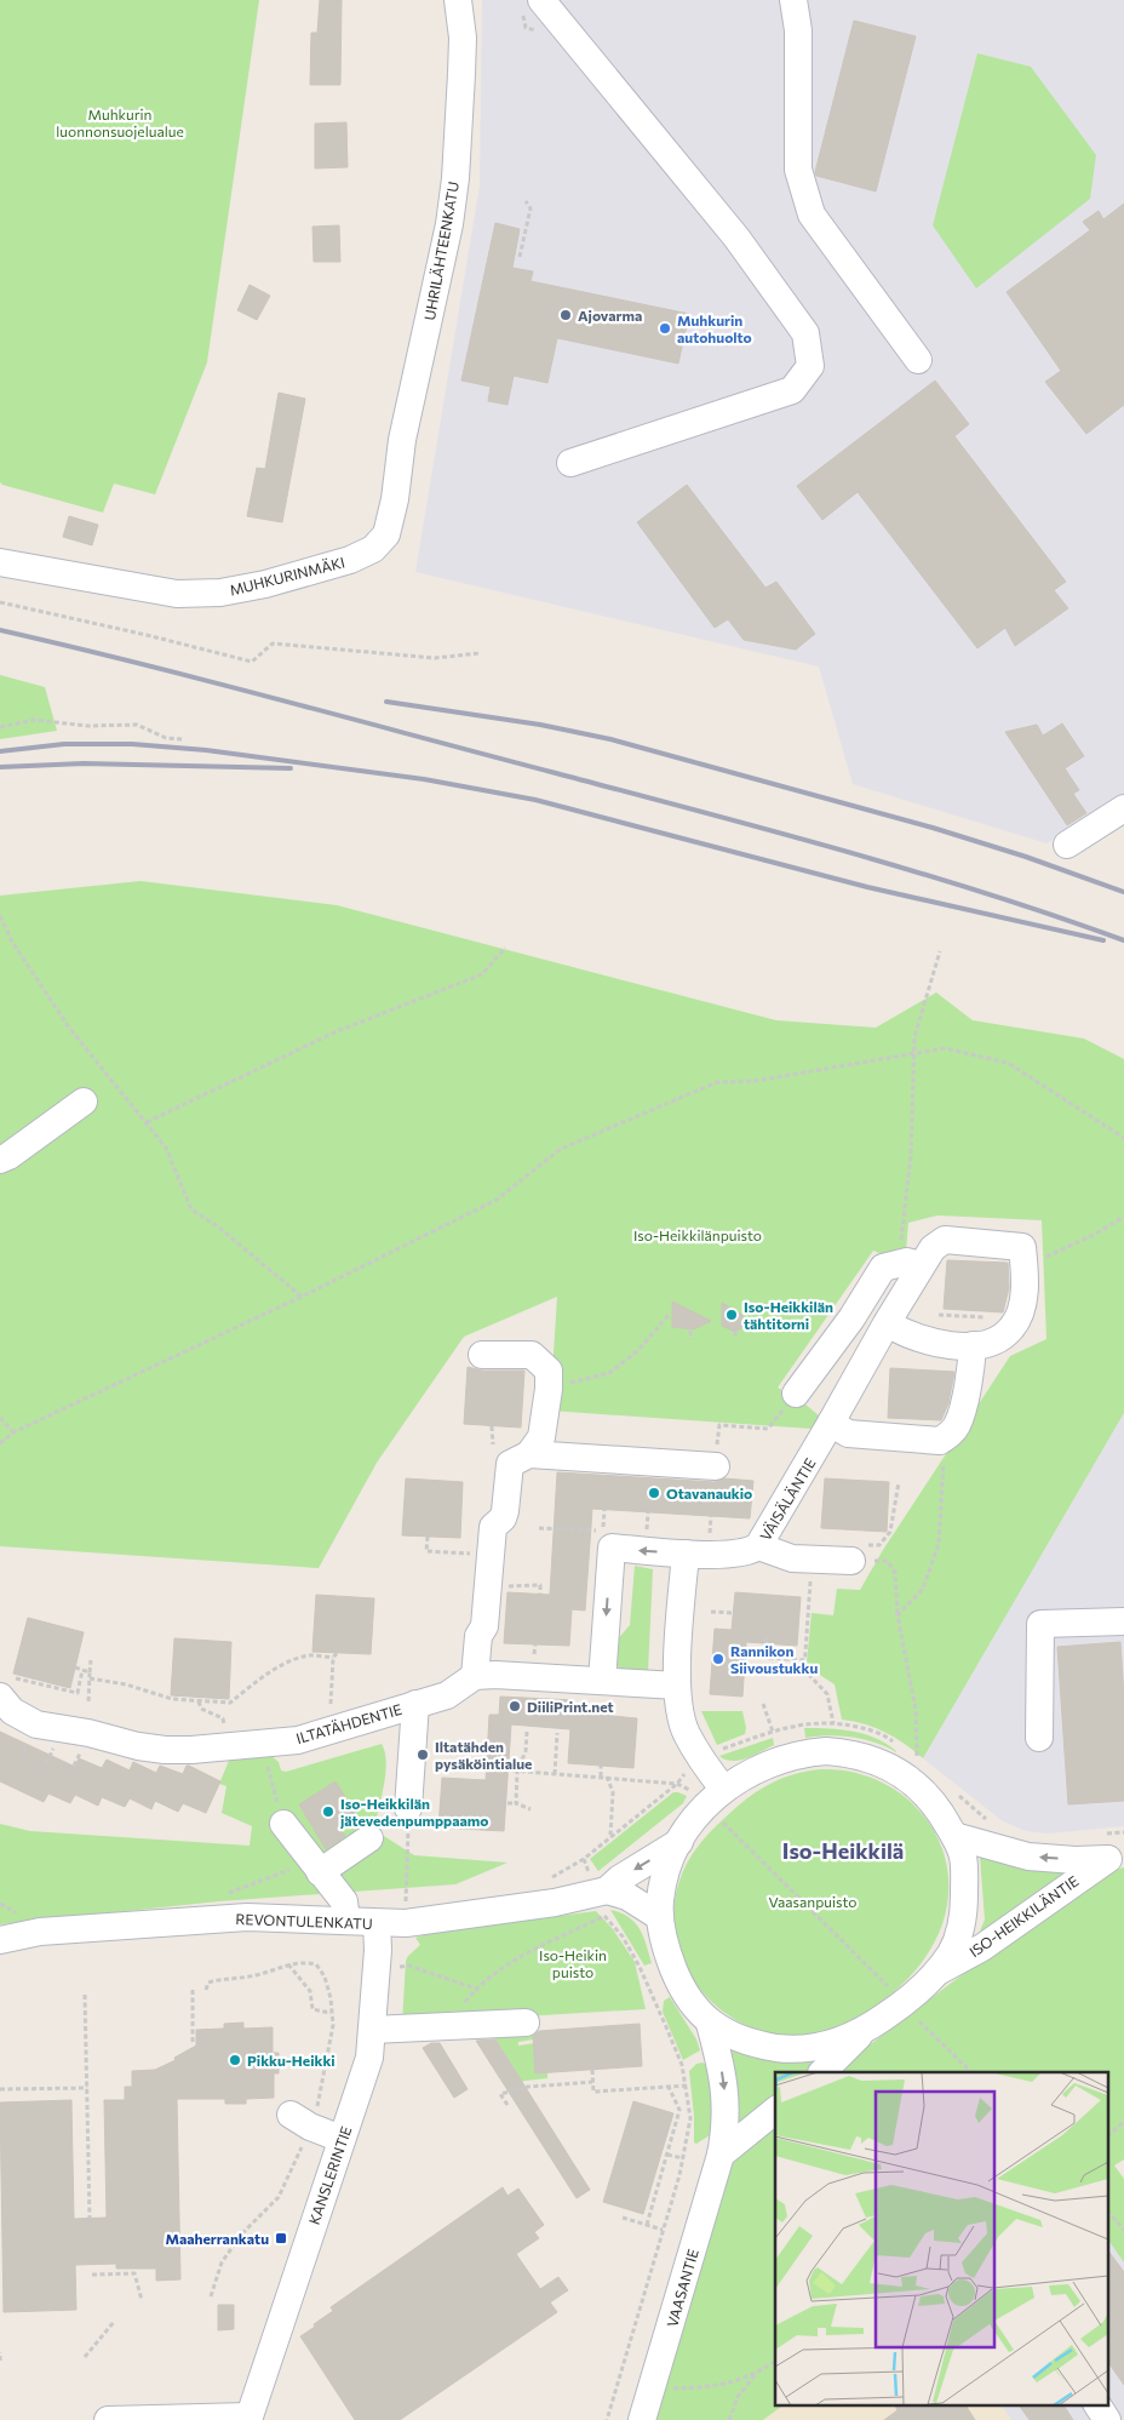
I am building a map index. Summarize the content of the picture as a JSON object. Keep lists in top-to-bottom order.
{
  "streets": {
    "street": [
      "UHRILÄHTEENKATU",
      "MUHKURINMÄKI",
      "VÄISÄLÄNTIE",
      "ILTATÄHDENTIE",
      "ISO-HEIKKILÄNTIE",
      "REVONTULENKATU",
      "KANSLERINTIE",
      "VAASANTIE"
    ]
  },
  "crossings": [
    ["UHRILÄHTEENKATU", "MUHKURINMÄKI"],
    ["REVONTULENKATU", "KANSLERINTIE"]
  ],
  "one_way": ["ISO-HEIKKILÄNTIE"],
  "districts": ["Iso-Heikkilä"],
  "parks": [
    "Muhkurin luonnonsuojelualue",
    "Iso-Heikkilänpuisto",
    "Vaasanpuisto",
    "Iso-Heikin puisto"
  ],
  "places": {
    "other": [
      "Ajovarma",
      "Muhkurin autohuolto",
      "Iso-Heikkilän tähtitorni",
      "Otavanaukio",
      "Rannikon Siivoustukku",
      "DiiliPrint.net",
      "Iltatähden pysäköintialue",
      "Iso-Heikkilän jätevedenpumppaamo",
      "Pikku-Heikki"
    ],
    "transit": ["Maaherrankatu"]
  }
}
